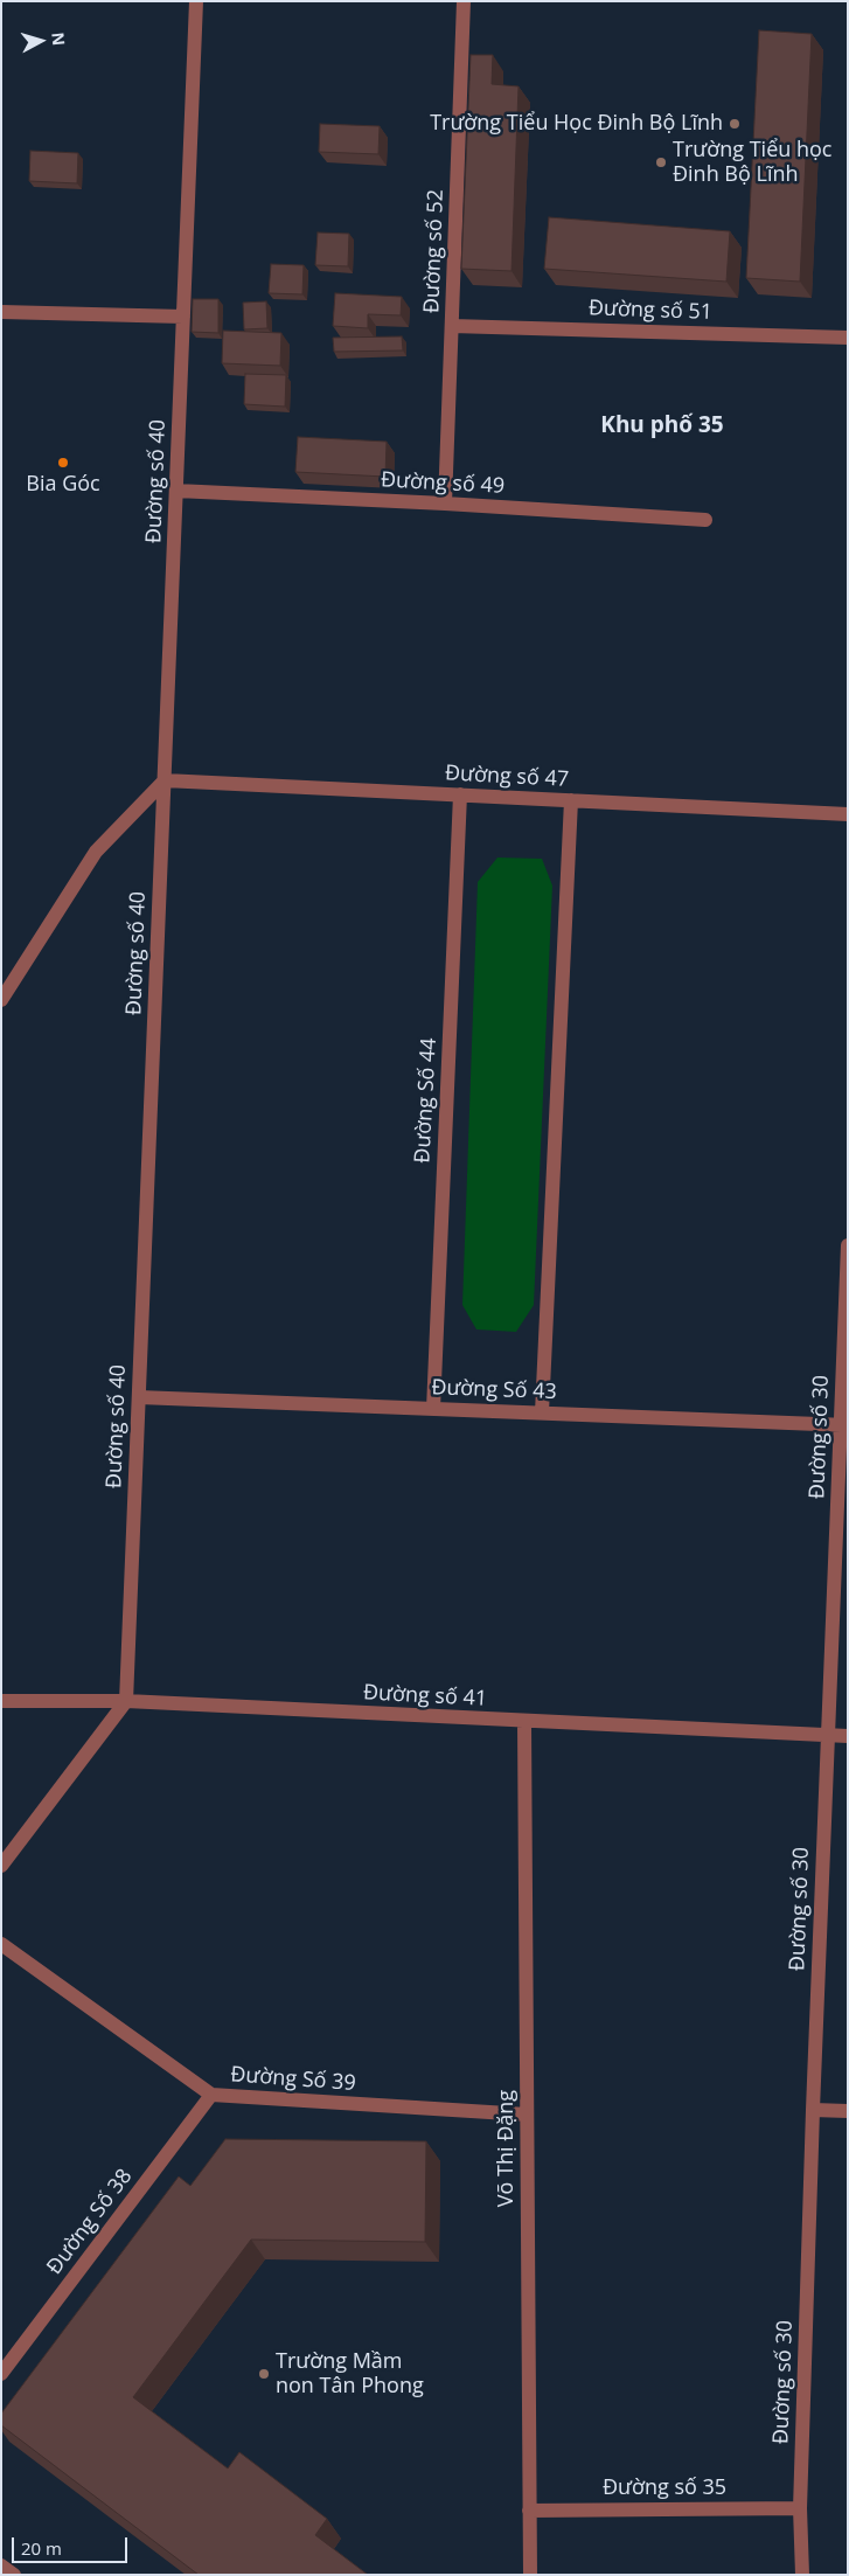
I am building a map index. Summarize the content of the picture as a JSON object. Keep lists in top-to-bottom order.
{
  "streets": {
    "street": [
      "Đường số 52",
      "Đường số 51",
      "Đường số 40",
      "Đường số 49",
      "Đường số 47",
      "Đường Số 44",
      "Đường Số 43",
      "Đường số 30",
      "Đường số 41",
      "Đường Số 39",
      "Võ Thị Đặng",
      "Đường Số 38",
      "Đường số 35"
    ]
  },
  "crossings": [
    ["Đường số 52", "Đường số 51"],
    ["Đường số 52", "Đường số 49"],
    ["Đường số 40", "Đường số 49"],
    ["Đường số 40", "Đường số 47"],
    ["Đường số 40", "Đường Số 43"],
    ["Đường số 40", "Đường số 41"],
    ["Đường số 47", "Đường Số 44"],
    ["Đường Số 44", "Đường Số 43"],
    ["Đường Số 43", "Đường số 30"],
    ["Đường số 30", "Đường số 41"],
    ["Đường số 30", "Đường số 35"],
    ["Đường số 41", "Võ Thị Đặng"],
    ["Đường Số 39", "Võ Thị Đặng"],
    ["Đường Số 39", "Đường Số 38"],
    ["Võ Thị Đặng", "Đường số 35"]
  ],
  "districts": ["Khu phố 35"],
  "places": [
    "Trường Tiểu Học Đinh Bộ Lĩnh",
    "Trường Tiểu học Đinh Bộ Lĩnh",
    "Bia Góc",
    "Trường Mầm non Tân Phong"
  ],
  "scale_bar": "20 m",
  "north": "right"
}
